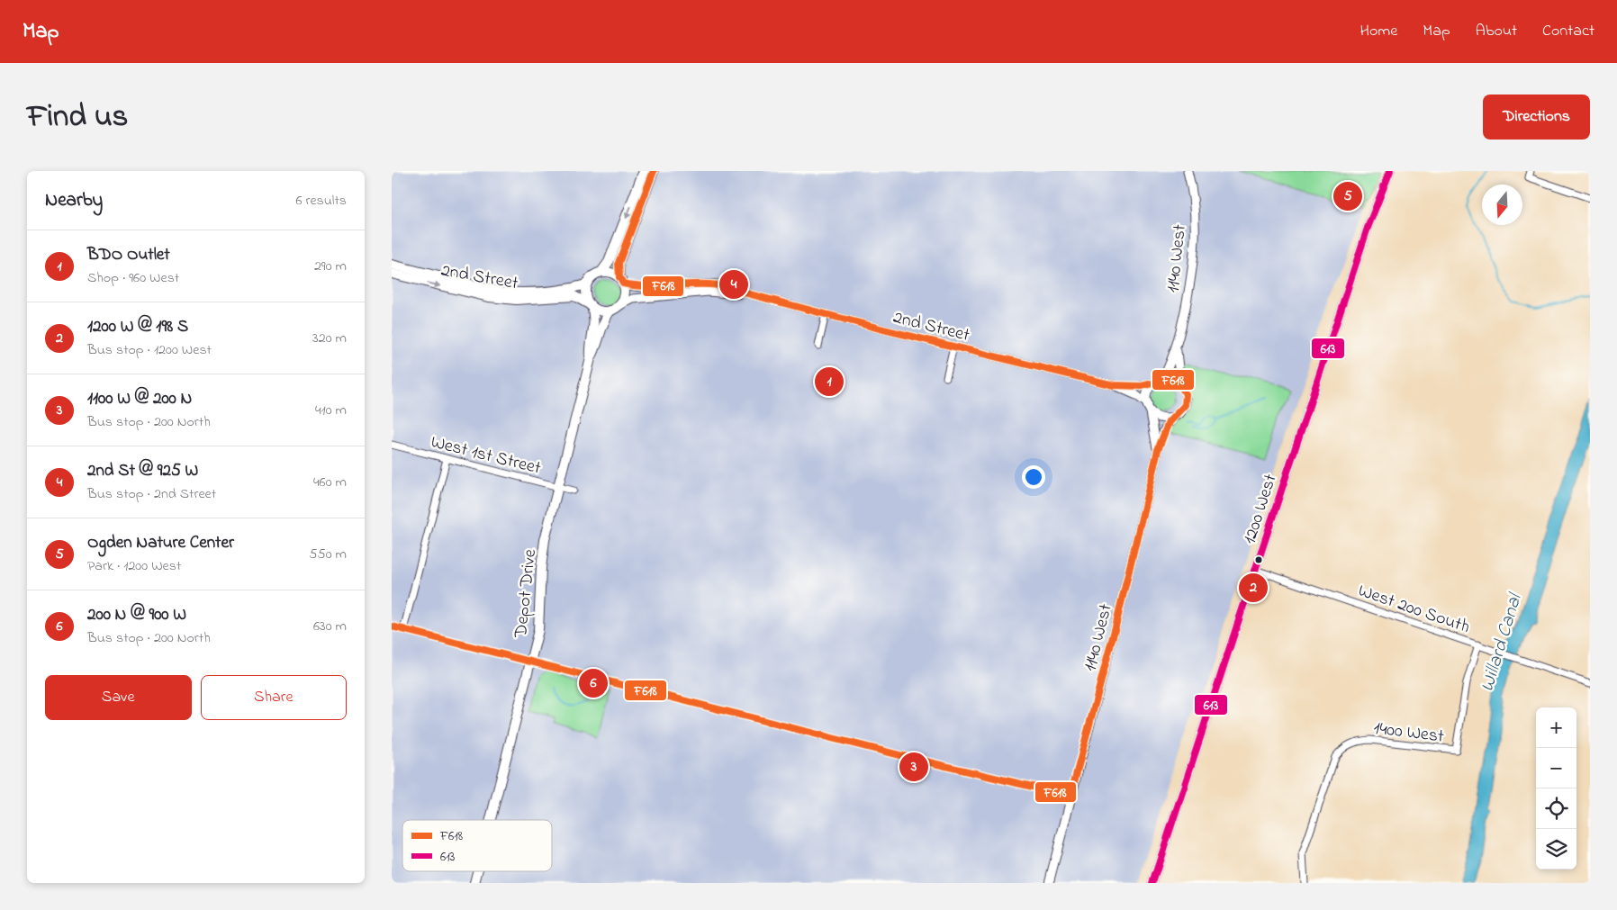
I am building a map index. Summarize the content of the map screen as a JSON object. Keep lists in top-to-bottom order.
{
  "streets": {
    "main road": ["2nd Street", "Depot Drive"],
    "street": [
      "1140 West",
      "West 1st Street",
      "1200 West",
      "West 200 South",
      "1400 West"
    ]
  },
  "crossings": [
    ["1140 West", "2nd Street"],
    ["2nd Street", "Depot Drive"],
    ["West 1st Street", "Depot Drive"],
    ["1200 West", "West 200 South"],
    ["West 200 South", "1400 West"]
  ],
  "water": ["Willard Canal"],
  "lines": ["transit line F618", "transit line 613"],
  "legend": ["F618", "613"],
  "north": "bottom",
  "page": {
    "header": "Map",
    "nav": [
      "Home",
      "Map",
      "About",
      "Contact"
    ],
    "title": "Find us",
    "buttons": [
      "Directions",
      ["Save", "Share"]
    ],
    "heading": ["Nearby", "6 results"],
    "pins": [
      "5",
      "4",
      "1",
      "2",
      "6",
      "3"
    ],
    "list": [
      {
        "mark": "1",
        "name": "BDO Outlet",
        "note": "Shop · 960 West",
        "value": "290 m"
      },
      {
        "mark": "2",
        "name": "1200 W @ 198 S",
        "note": "Bus stop · 1200 West",
        "value": "320 m"
      },
      {
        "mark": "3",
        "name": "1100 W @ 200 N",
        "note": "Bus stop · 200 North",
        "value": "410 m"
      },
      {
        "mark": "4",
        "name": "2nd St @ 925 W",
        "note": "Bus stop · 2nd Street",
        "value": "460 m"
      },
      {
        "mark": "5",
        "name": "Ogden Nature Center",
        "note": "Park · 1200 West",
        "value": "550 m"
      },
      {
        "mark": "6",
        "name": "200 N @ 900 W",
        "note": "Bus stop · 200 North",
        "value": "630 m"
      }
    ],
    "map_buttons": ["+", "−"]
  }
}
